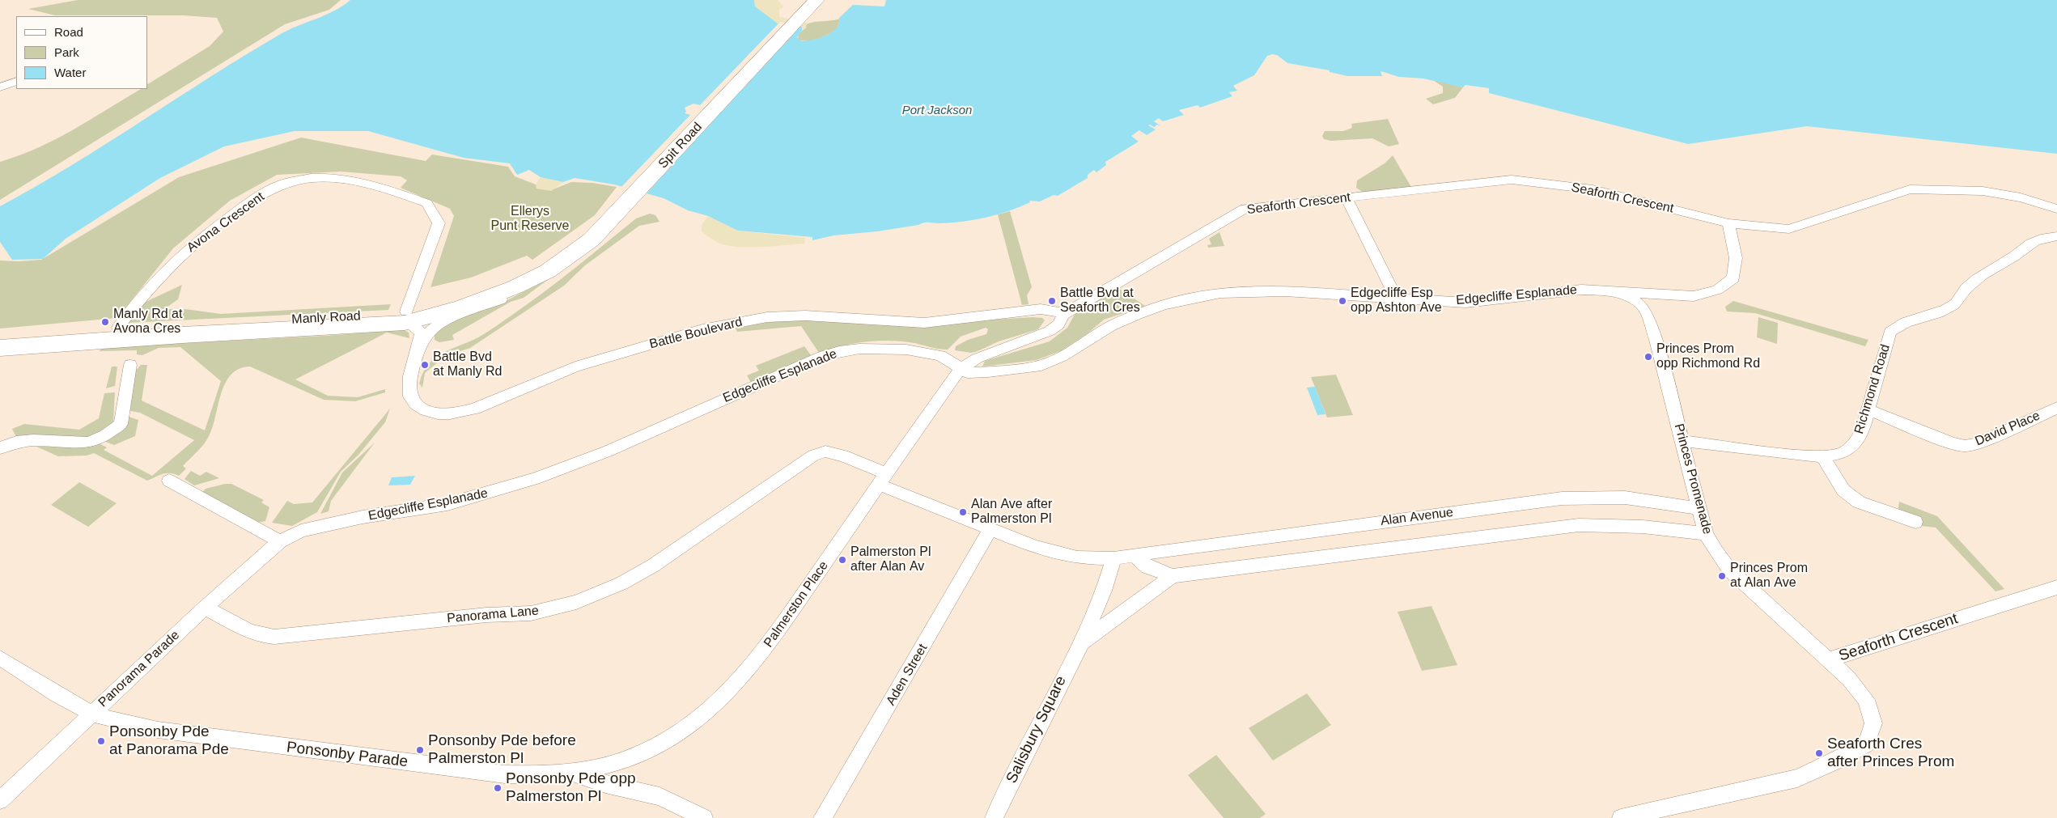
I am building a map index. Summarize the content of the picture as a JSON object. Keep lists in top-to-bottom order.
{
  "streets": {
    "highway": ["Spit Road", "Manly Road"],
    "street": [
      "Seaforth Crescent",
      "Avona Crescent",
      "Edgecliffe Esplanade",
      "Battle Boulevard",
      "Richmond Road",
      "David Place",
      "Princes Promenade",
      "Alan Avenue",
      "Palmerston Place",
      "Panorama Lane",
      "Panorama Parade",
      "Aden Street",
      "Salisbury Square",
      "Ponsonby Parade"
    ]
  },
  "crossings": [
    ["Spit Road", "Manly Road"],
    ["Seaforth Crescent", "Edgecliffe Esplanade"],
    ["Seaforth Crescent", "Battle Boulevard"],
    ["Seaforth Crescent", "Princes Promenade"],
    ["Seaforth Crescent", "Palmerston Place"],
    ["Avona Crescent", "Manly Road"],
    ["Edgecliffe Esplanade", "Princes Promenade"],
    ["Edgecliffe Esplanade", "Palmerston Place"],
    ["Edgecliffe Esplanade", "Panorama Parade"],
    ["Manly Road", "Battle Boulevard"],
    ["Battle Boulevard", "Palmerston Place"],
    ["Richmond Road", "David Place"],
    ["Richmond Road", "Princes Promenade"],
    ["Princes Promenade", "Alan Avenue"],
    ["Alan Avenue", "Palmerston Place"],
    ["Alan Avenue", "Panorama Lane"],
    ["Alan Avenue", "Aden Street"],
    ["Alan Avenue", "Salisbury Square"],
    ["Palmerston Place", "Panorama Lane"],
    ["Palmerston Place", "Ponsonby Parade"],
    ["Panorama Lane", "Panorama Parade"],
    ["Panorama Parade", "Ponsonby Parade"]
  ],
  "water": ["Port Jackson"],
  "parks": ["Ellerys Punt Reserve"],
  "places": [
    "Battle Bvd at Seaforth Cres",
    "Edgecliffe Esp opp Ashton Ave",
    "Manly Rd at Avona Cres",
    "Princes Prom opp Richmond Rd",
    "Battle Bvd at Manly Rd",
    "Alan Ave after Palmerston Pl",
    "Palmerston Pl after Alan Av",
    "Princes Prom at Alan Ave",
    "Ponsonby Pde at Panorama Pde",
    "Ponsonby Pde before Palmerston Pl",
    "Seaforth Cres after Princes Prom",
    "Ponsonby Pde opp Palmerston Pl"
  ],
  "legend": ["Road", "Park", "Water"]
}
